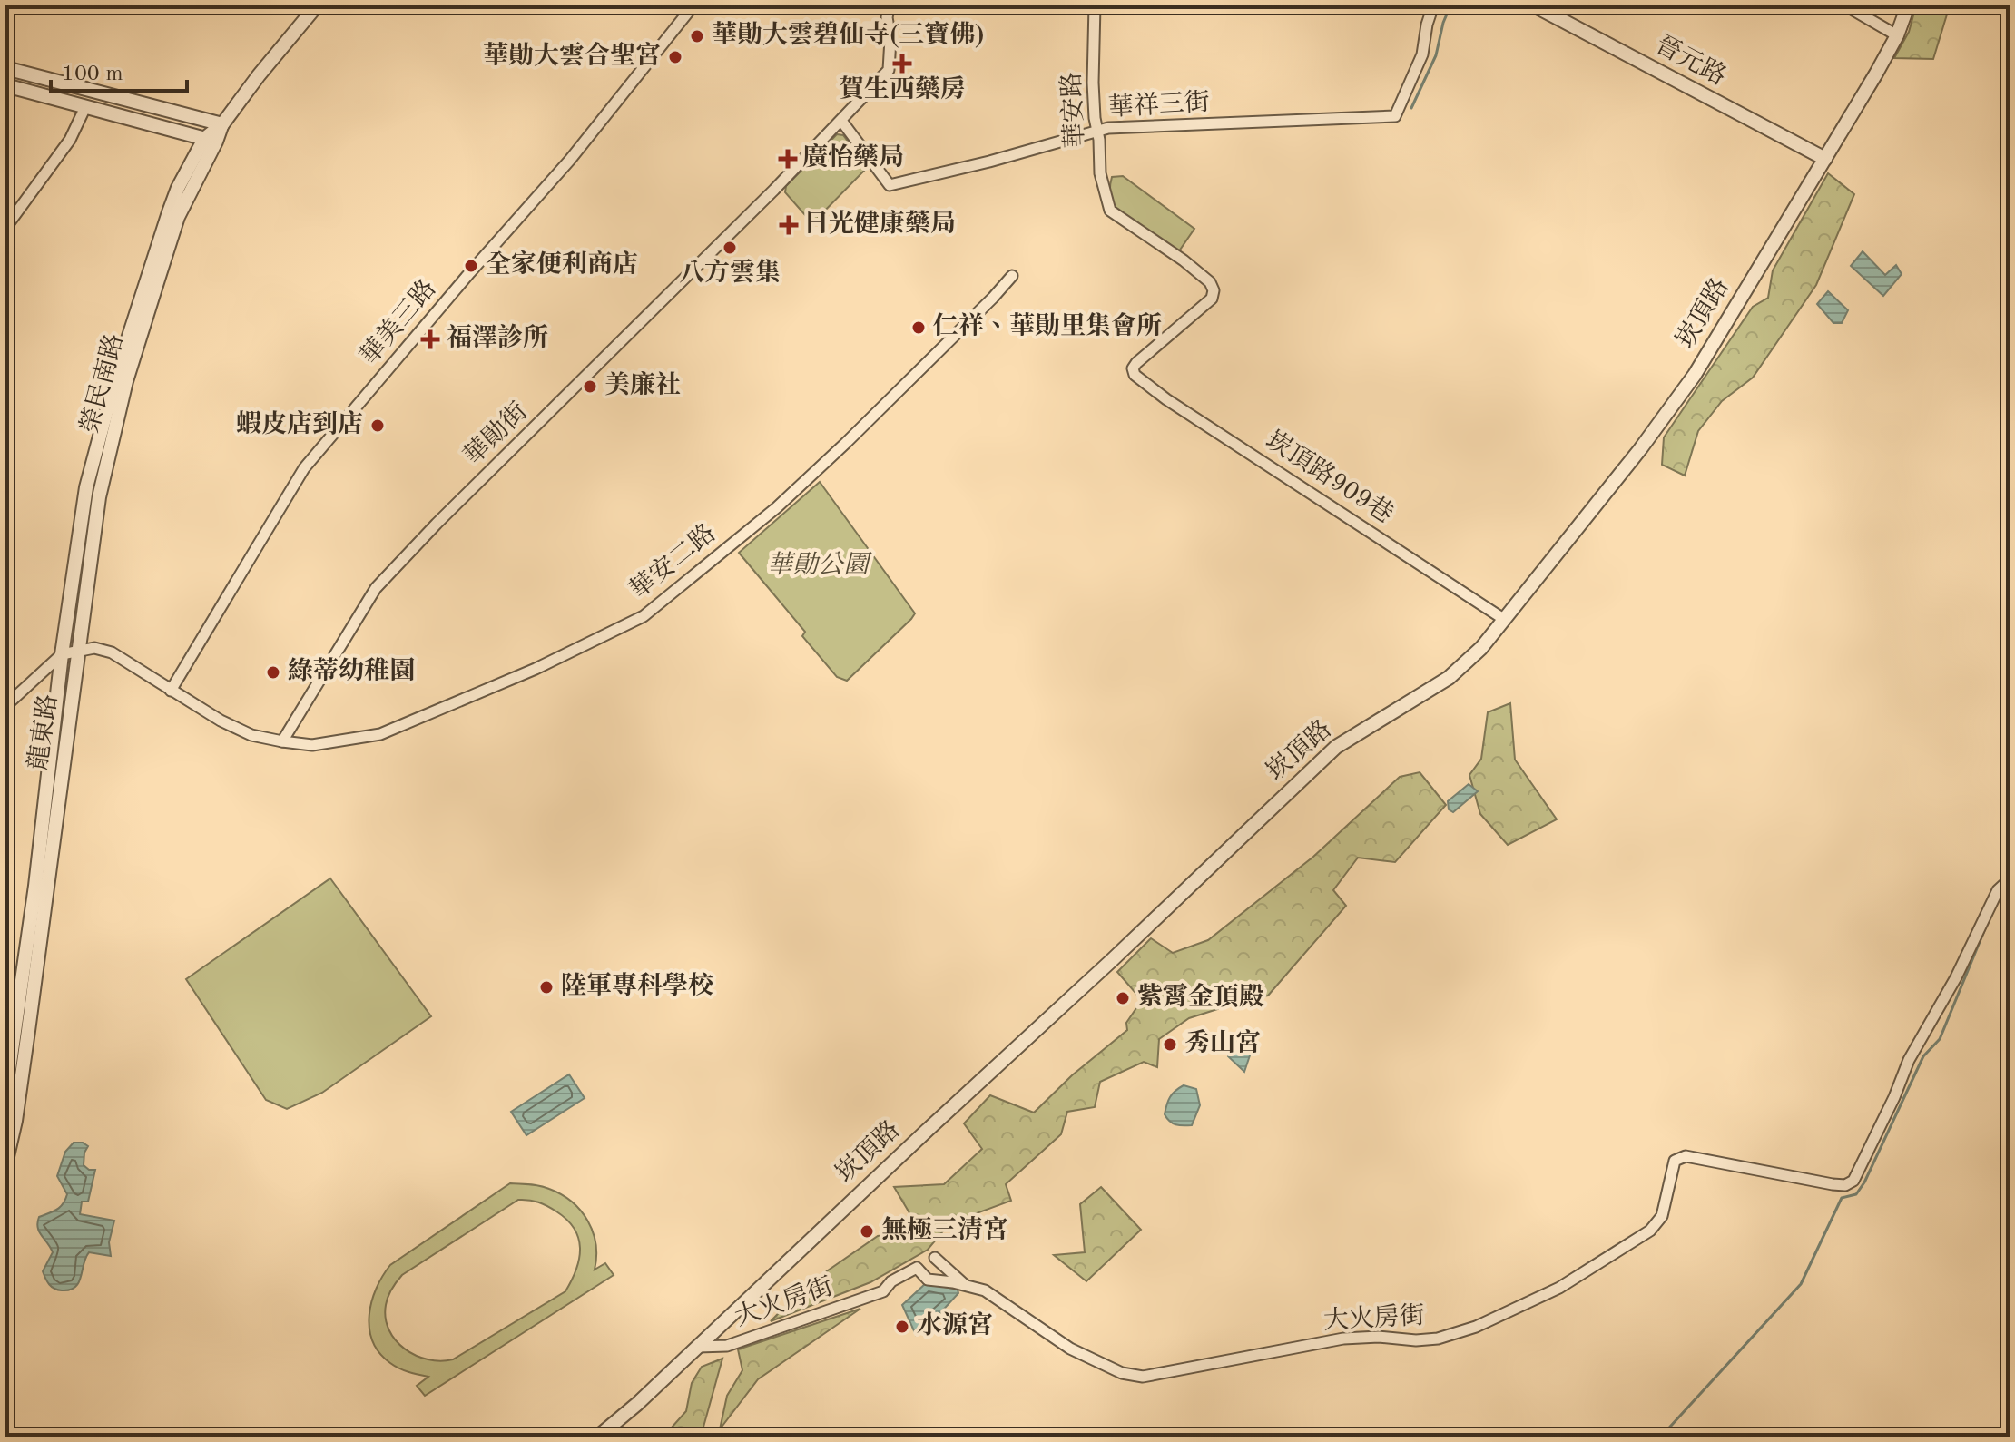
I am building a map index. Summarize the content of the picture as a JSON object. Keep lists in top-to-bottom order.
{
  "streets": {
    "street": [
      "晉元路",
      "華祥三街",
      "華安路",
      "崁頂路",
      "華美三路",
      "榮民南路",
      "華勛街",
      "崁頂路909巷",
      "華安二路",
      "龍東路",
      "大火房街"
    ]
  },
  "crossings": [
    ["晉元路", "崁頂路"],
    ["華祥三街", "華安路"],
    ["華祥三街", "華勛街"],
    ["華安路", "崁頂路909巷"],
    ["崁頂路", "崁頂路909巷"],
    ["崁頂路", "大火房街"],
    ["榮民南路", "龍東路"],
    ["華勛街", "華安二路"]
  ],
  "parks": ["華勛公園"],
  "places": {
    "other": [
      "華勛大雲碧仙寺(三寶佛)",
      "華勛大雲合聖宮",
      "八方雲集",
      "全家便利商店",
      "仁祥、華勛里集會所",
      "美廉社",
      "蝦皮店到店",
      "綠蒂幼稚園",
      "陸軍專科學校",
      "紫霄金頂殿",
      "秀山宮",
      "無極三清宮",
      "水源宮"
    ],
    "health": [
      "賀生西藥房",
      "廣怡藥局",
      "日光健康藥局",
      "福澤診所"
    ]
  },
  "scale_bar": "100 m"
}
